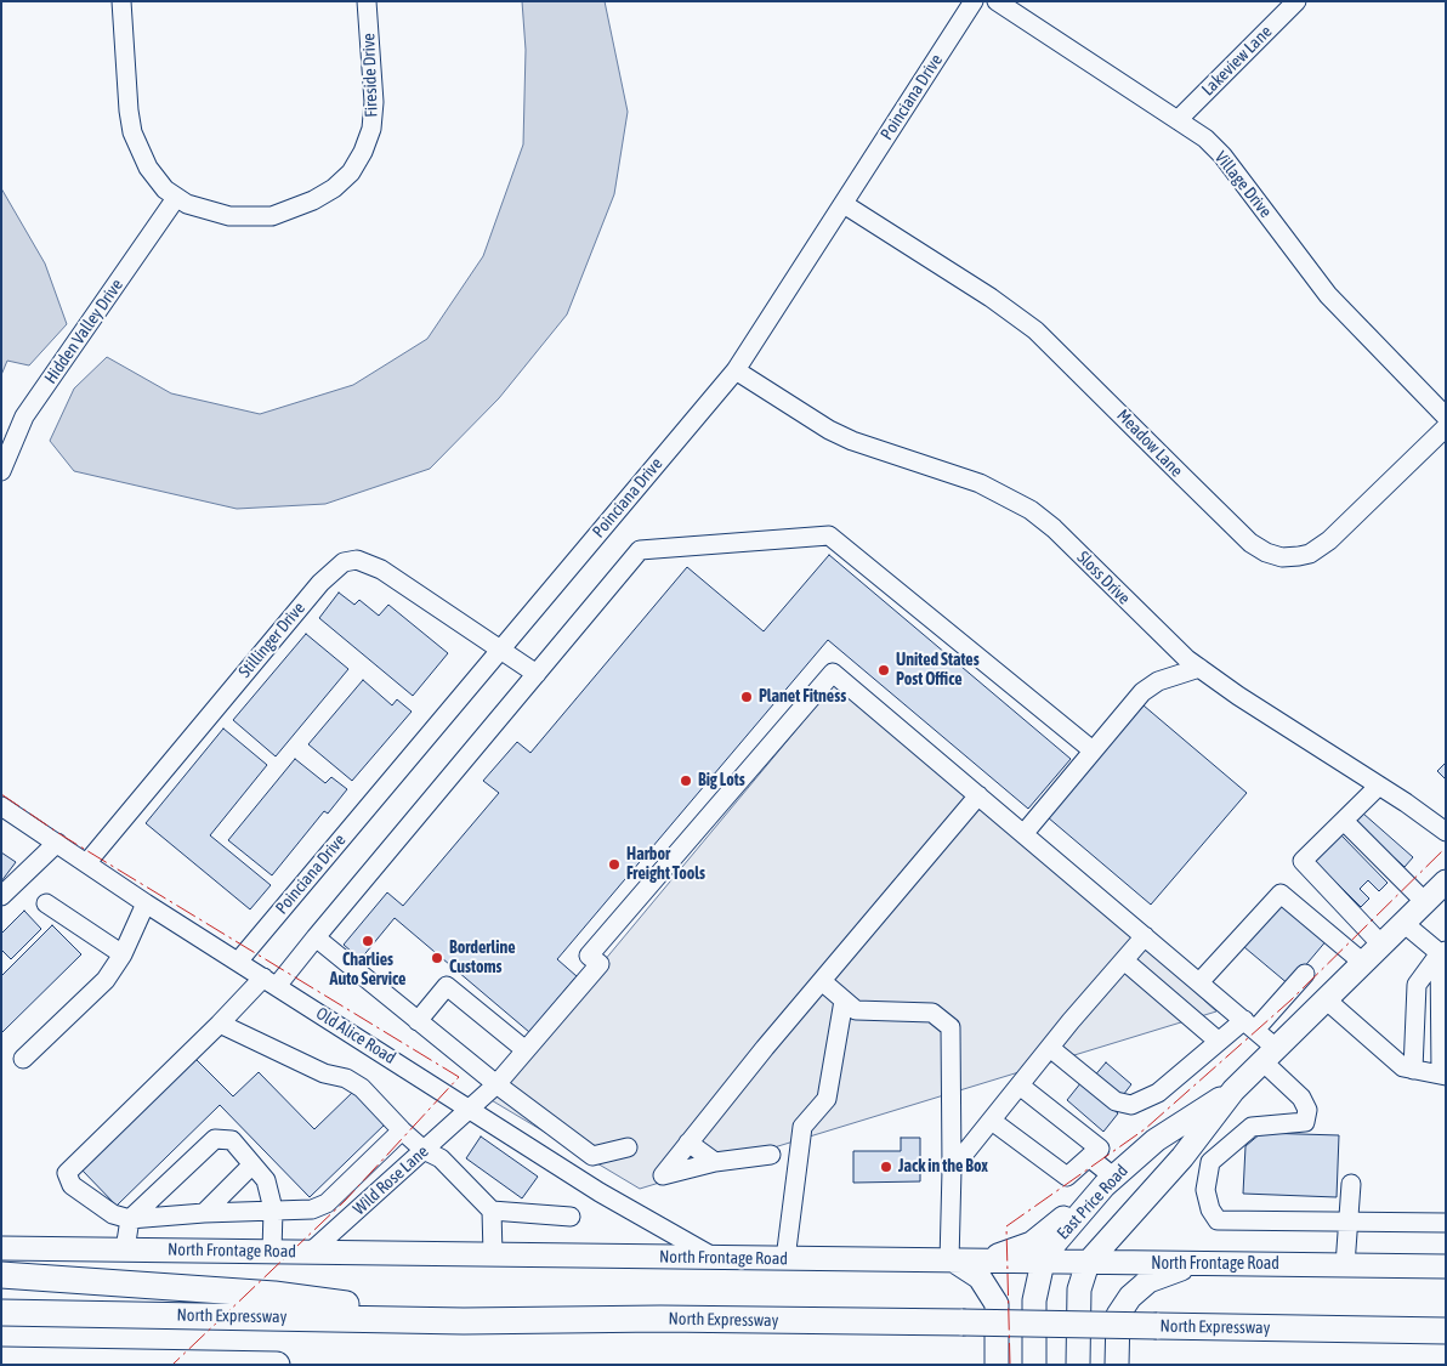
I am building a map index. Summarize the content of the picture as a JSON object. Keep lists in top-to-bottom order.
{
  "streets": {
    "highway": ["North Expressway"],
    "main road": ["East Price Road", "North Frontage Road"],
    "street": [
      "Lakeview Lane",
      "Fireside Drive",
      "Poinciana Drive",
      "Village Drive",
      "Hidden Valley Drive",
      "Meadow Lane",
      "Sloss Drive",
      "Stillinger Drive",
      "Old Alice Road",
      "Wild Rose Lane"
    ]
  },
  "crossings": [
    ["Lakeview Lane", "Village Drive"],
    ["Fireside Drive", "Hidden Valley Drive"],
    ["Poinciana Drive", "Meadow Lane"],
    ["Poinciana Drive", "Sloss Drive"],
    ["Poinciana Drive", "Stillinger Drive"],
    ["Poinciana Drive", "Old Alice Road"],
    ["Stillinger Drive", "Old Alice Road"],
    ["Old Alice Road", "Wild Rose Lane"],
    ["Old Alice Road", "North Frontage Road"],
    ["Wild Rose Lane", "North Frontage Road"],
    ["East Price Road", "North Frontage Road"]
  ],
  "places": [
    "United States Post Office",
    "Planet Fitness",
    "Big Lots",
    "Harbor Freight Tools",
    "Charlies Auto Service",
    "Borderline Customs",
    "Jack in the Box"
  ]
}
